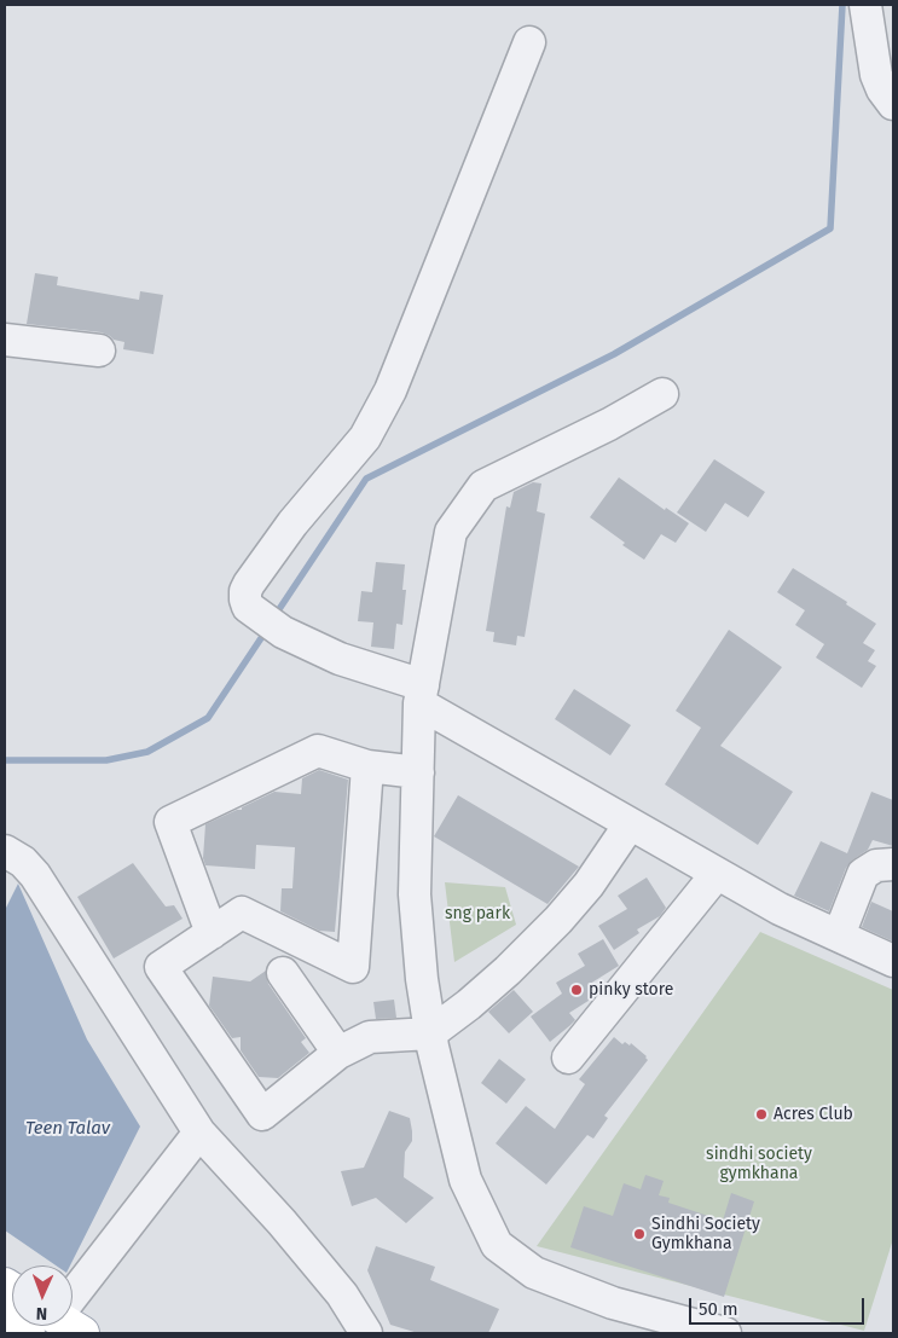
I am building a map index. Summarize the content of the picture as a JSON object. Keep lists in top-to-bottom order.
{
  "water": ["Teen Talav"],
  "parks": ["sng park", "sindhi society gymkhana"],
  "places": ["pinky store", "Acres Club", "Sindhi Society Gymkhana"],
  "scale_bar": "50 m",
  "north": "bottom"
}
